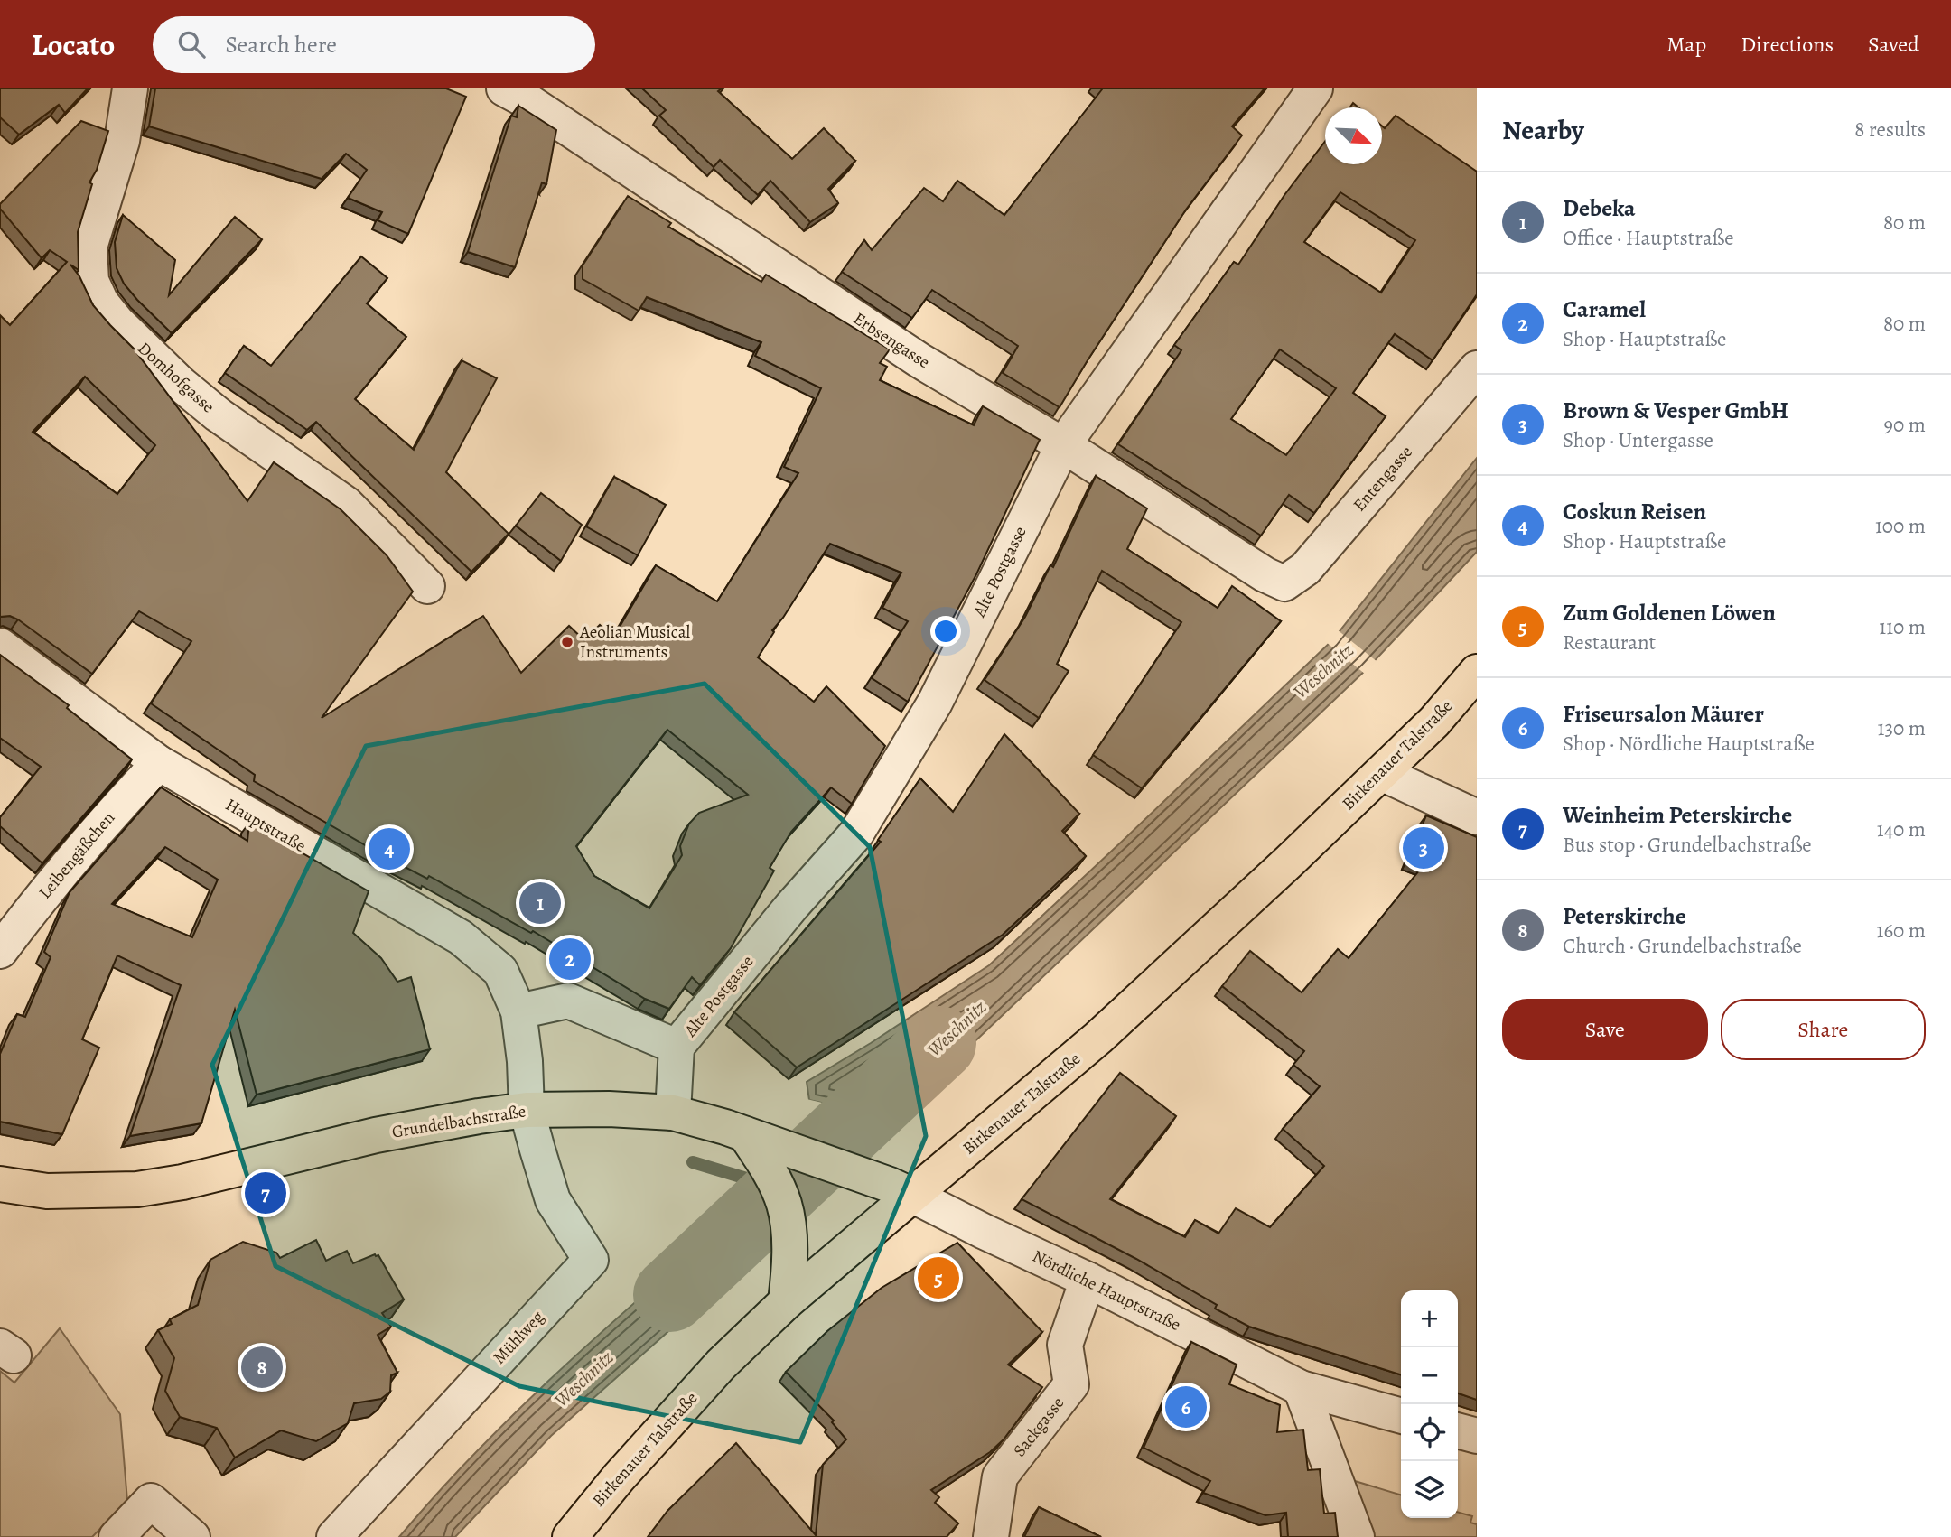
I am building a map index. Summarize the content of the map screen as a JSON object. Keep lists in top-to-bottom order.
{
  "streets": {
    "main road": ["Birkenauer Talstraße", "Grundelbachstraße"],
    "street": [
      "Erbsengasse",
      "Domhofgasse",
      "Entengasse",
      "Alte Postgasse",
      "Hauptstraße",
      "Leibengäßchen",
      "Nördliche Hauptstraße",
      "Mühlweg",
      "Sackgasse"
    ]
  },
  "crossings": [
    ["Erbsengasse", "Entengasse"],
    ["Erbsengasse", "Alte Postgasse"],
    ["Birkenauer Talstraße", "Grundelbachstraße"],
    ["Birkenauer Talstraße", "Nördliche Hauptstraße"],
    ["Hauptstraße", "Leibengäßchen"],
    ["Hauptstraße", "Grundelbachstraße"],
    ["Hauptstraße", "Mühlweg"],
    ["Grundelbachstraße", "Nördliche Hauptstraße"],
    ["Grundelbachstraße", "Mühlweg"],
    ["Nördliche Hauptstraße", "Sackgasse"]
  ],
  "water": ["Weschnitz"],
  "places": ["Aeolian Musical Instruments"],
  "north": "bottom right",
  "page": {
    "header": "Locato",
    "search": "Search here",
    "nav": ["Map", "Directions", "Saved"],
    "heading": ["Nearby", "8 results"],
    "list": [
      {
        "mark": "1",
        "name": "Debeka",
        "note": "Office · Hauptstraße",
        "value": "80 m"
      },
      {
        "mark": "2",
        "name": "Caramel",
        "note": "Shop · Hauptstraße",
        "value": "80 m"
      },
      {
        "mark": "3",
        "name": "Brown & Vesper GmbH",
        "note": "Shop · Untergasse",
        "value": "90 m"
      },
      {
        "mark": "4",
        "name": "Coskun Reisen",
        "note": "Shop · Hauptstraße",
        "value": "100 m"
      },
      {
        "mark": "5",
        "name": "Zum Goldenen Löwen",
        "note": "Restaurant",
        "value": "110 m"
      },
      {
        "mark": "6",
        "name": "Friseursalon Mäurer",
        "note": "Shop · Nördliche Hauptstraße",
        "value": "130 m"
      },
      {
        "mark": "7",
        "name": "Weinheim Peterskirche",
        "note": "Bus stop · Grundelbachstraße",
        "value": "140 m"
      },
      {
        "mark": "8",
        "name": "Peterskirche",
        "note": "Church · Grundelbachstraße",
        "value": "160 m"
      }
    ],
    "pins": [
      "3",
      "4",
      "1",
      "2",
      "7",
      "5",
      "8",
      "6"
    ],
    "buttons": ["Save", "Share"],
    "map_buttons": ["+", "−"]
  }
}
